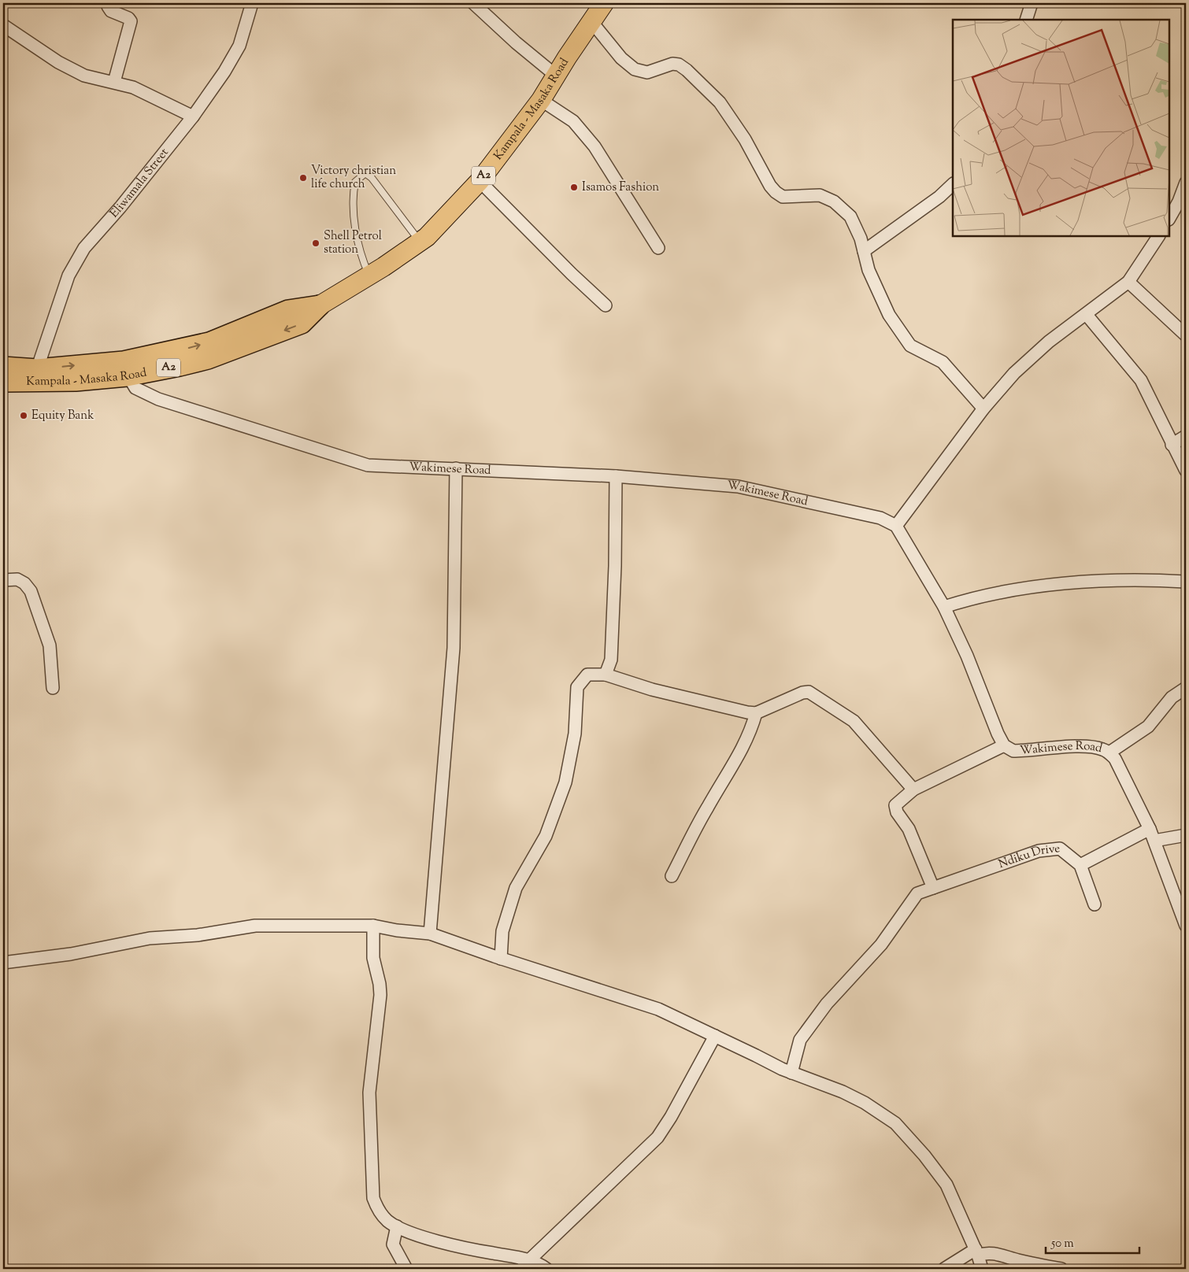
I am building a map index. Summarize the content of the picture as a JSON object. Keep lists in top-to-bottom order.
{
  "streets": {
    "highway": ["Kampala - Masaka Road", "A2"],
    "street": ["Eliwamala Street", "Wakimese Road", "Ndiku Drive"]
  },
  "crossings": [
    ["Kampala - Masaka Road", "Eliwamala Street"],
    ["Kampala - Masaka Road", "Wakimese Road"]
  ],
  "places": [
    "Victory christian life church",
    "Isamos Fashion",
    "Shell Petrol station",
    "Equity Bank"
  ],
  "scale_bar": "50 m"
}
